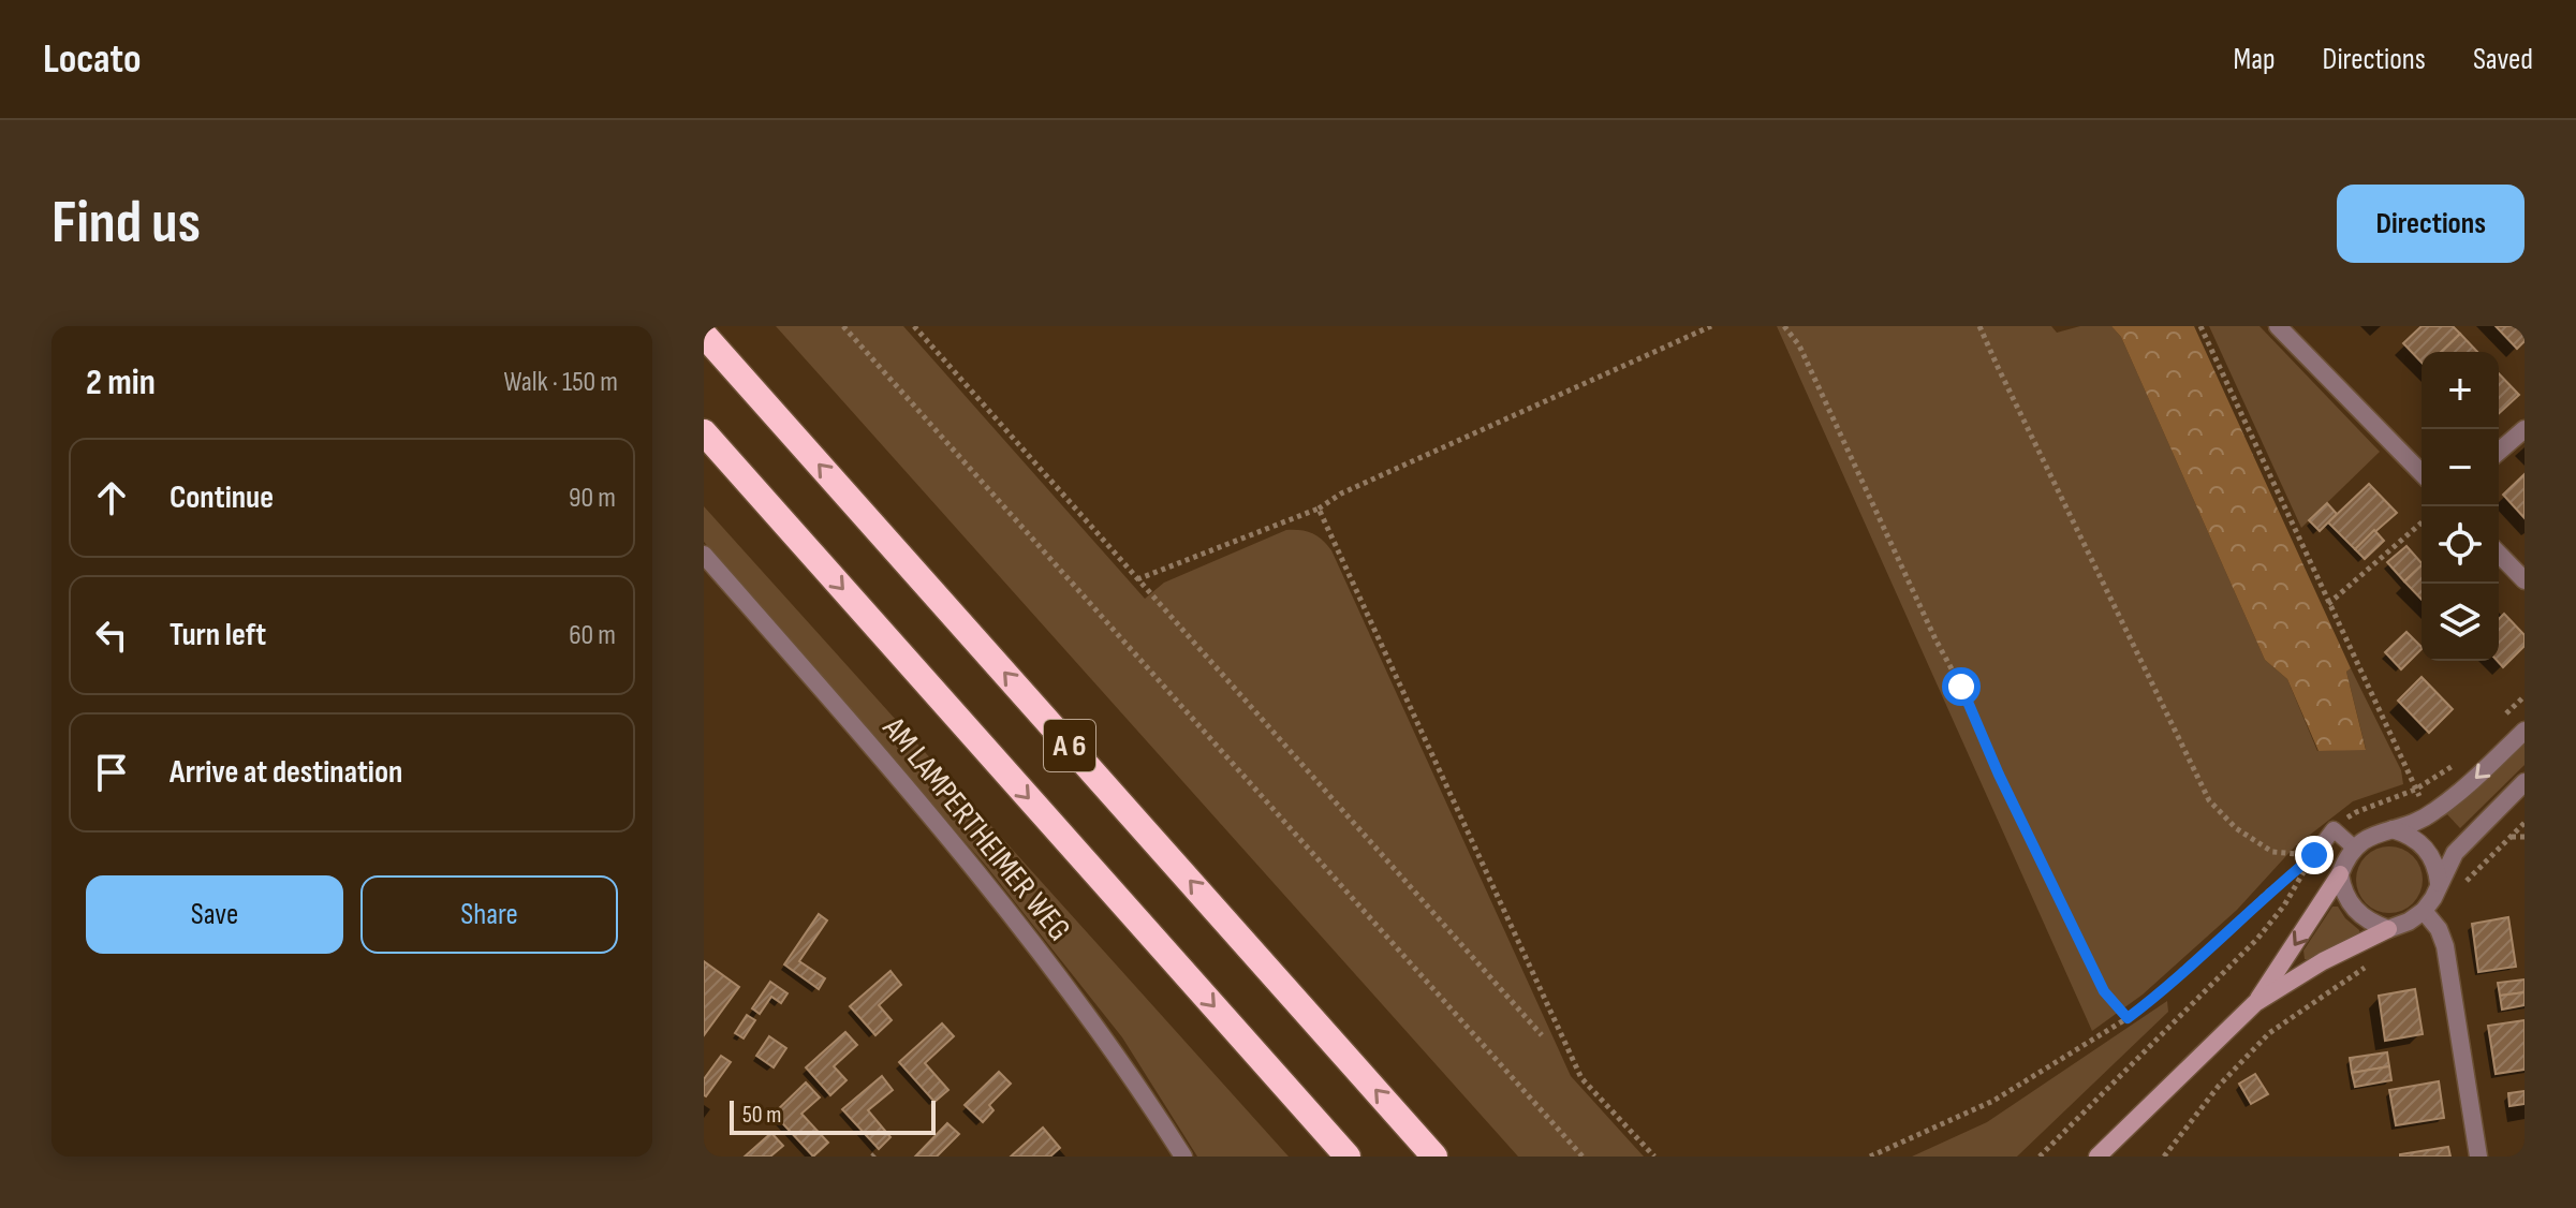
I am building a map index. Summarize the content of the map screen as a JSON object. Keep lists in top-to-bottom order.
{
  "streets": {
    "highway": ["A 6"],
    "street": ["AM LAMPERTHEIMER WEG"]
  },
  "scale_bar": "50 m",
  "page": {
    "header": "Locato",
    "nav": ["Map", "Directions", "Saved"],
    "buttons": [
      "Directions",
      ["Save", "Share"]
    ],
    "title": "Find us",
    "heading": ["2 min", "Walk · 150 m"],
    "map_buttons": ["+", "−"],
    "list": [
      ["Continue", "90 m"],
      ["Turn left", "60 m"],
      "Arrive at destination"
    ],
    "scale": "50 m"
  }
}
